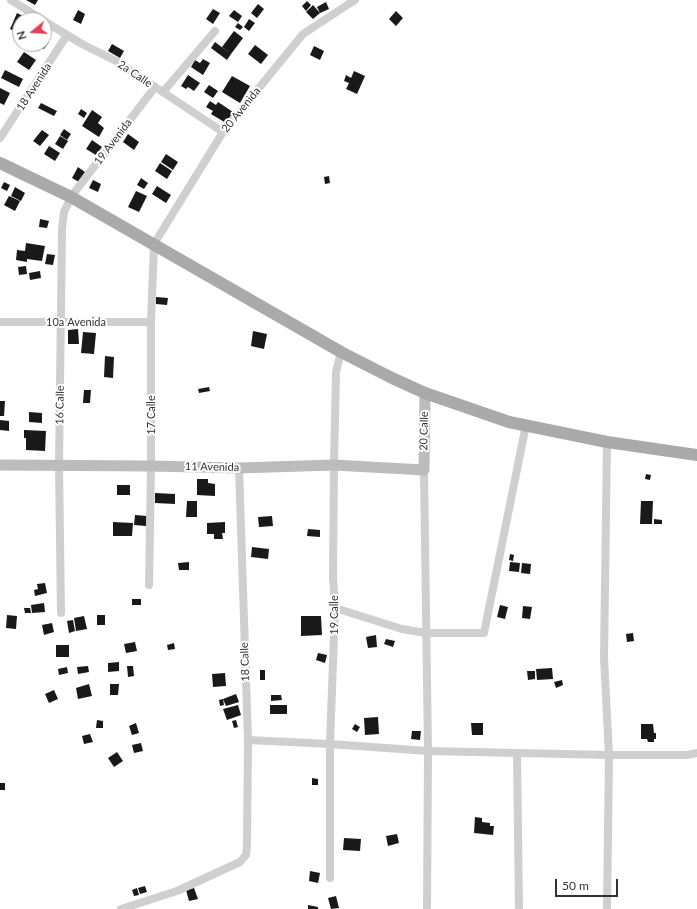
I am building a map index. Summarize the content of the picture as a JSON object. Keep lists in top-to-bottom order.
{
  "streets": {
    "street": [
      "2a Calle",
      "18 Avenida",
      "20 Avenida",
      "19 Avenida",
      "10a Avenida",
      "16 Calle",
      "17 Calle",
      "20 Calle",
      "11 Avenida",
      "19 Calle",
      "18 Calle"
    ]
  },
  "crossings": [
    ["2a Calle", "18 Avenida"],
    ["2a Calle", "20 Avenida"],
    ["2a Calle", "19 Avenida"],
    ["20 Avenida", "17 Calle"],
    ["19 Avenida", "16 Calle"],
    ["10a Avenida", "16 Calle"],
    ["10a Avenida", "17 Calle"],
    ["16 Calle", "11 Avenida"],
    ["17 Calle", "11 Avenida"],
    ["20 Calle", "11 Avenida"],
    ["11 Avenida", "19 Calle"],
    ["11 Avenida", "18 Calle"]
  ],
  "scale_bar": "50 m",
  "north": "left"
}
